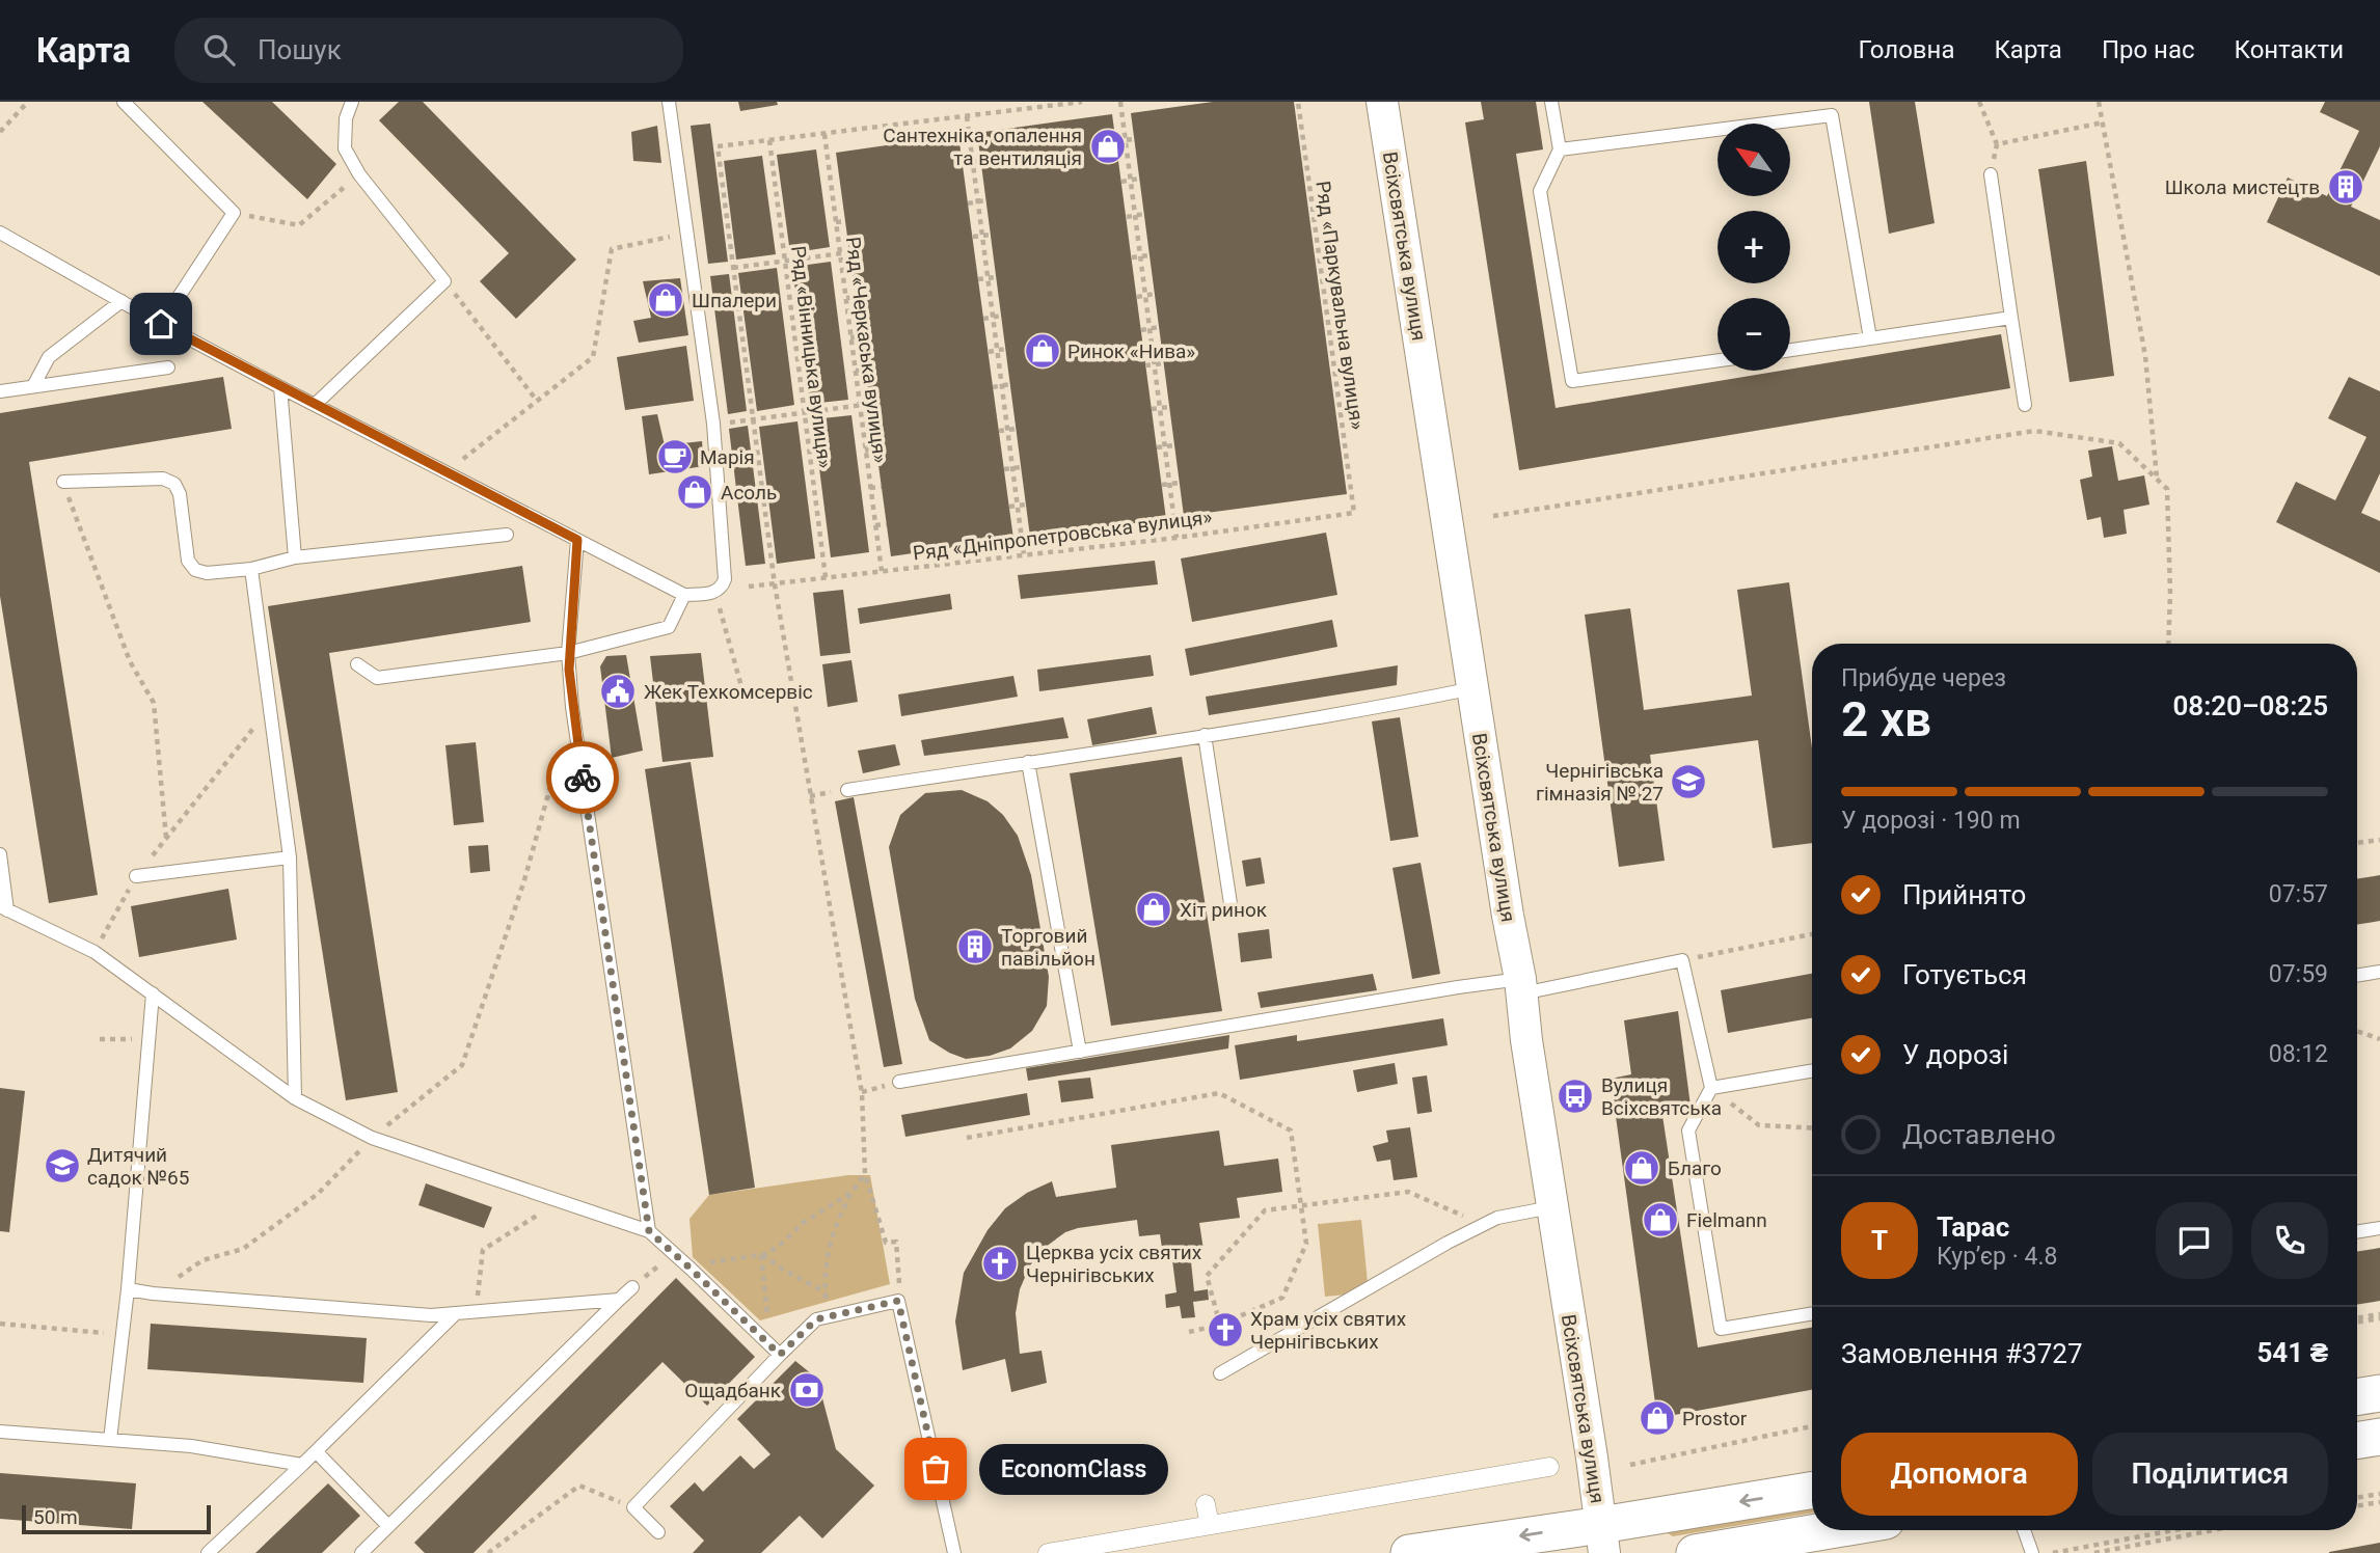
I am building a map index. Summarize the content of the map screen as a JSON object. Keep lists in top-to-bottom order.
{
  "streets": {
    "street": ["Всіхсвятська вулиця"],
    "path": [
      "Ряд «Паркувальна вулиця»",
      "Ряд «Черкаська вулиця»",
      "Ряд «Вінницька вулиця»",
      "Ряд «Дніпропетровська вулиця»"
    ]
  },
  "crossings": [
    ["Ряд «Паркувальна вулиця»", "Ряд «Дніпропетровська вулиця»"],
    ["Ряд «Черкаська вулиця»", "Ряд «Дніпропетровська вулиця»"],
    ["Ряд «Вінницька вулиця»", "Ряд «Дніпропетровська вулиця»"]
  ],
  "places": {
    "shop": [
      "Сантехніка, опалення та вентиляція",
      "Шпалери",
      "Ринок «Нива»",
      "Асоль",
      "Хіт ринок",
      "Благо",
      "Fielmann",
      "Prostor"
    ],
    "building": ["Школа мистецтв", "Торговий павільйон"],
    "cafe": ["Марія"],
    "public building": ["Жек Техкомсервіс"],
    "school or university": ["Чернігівська гімназія № 27", "Дитячий садок №65"],
    "bus stop": ["Вулиця Всіхсвятська"],
    "church": ["Церква усіх святих Чернігівських", "Храм усіх святих Чернігівських"],
    "bank": ["Ощадбанк"],
    "other": ["EconomClass"]
  },
  "scale_bar": "50 m",
  "north": "top left",
  "page": {
    "header": "Карта",
    "search": "Пошук",
    "nav": [
      "Головна",
      "Карта",
      "Про нас",
      "Контакти"
    ],
    "map_buttons": ["+", "−"],
    "heading": ["2 хв", "Прибуде через", "08:20–08:25"],
    "panel": [
      "Тарас",
      "Кур’єр · 4.8",
      "Замовлення #3727",
      "541 ₴"
    ],
    "bar": "У дорозі · 190 m",
    "list": [
      ["Прийнято", "07:57"],
      ["Готується", "07:59"],
      ["У дорозі", "08:12"],
      "Доставлено"
    ],
    "round": "Т",
    "buttons": ["Допомога", "Поділитися"],
    "bubble": "EconomClass",
    "scale": "50 m"
  }
}
